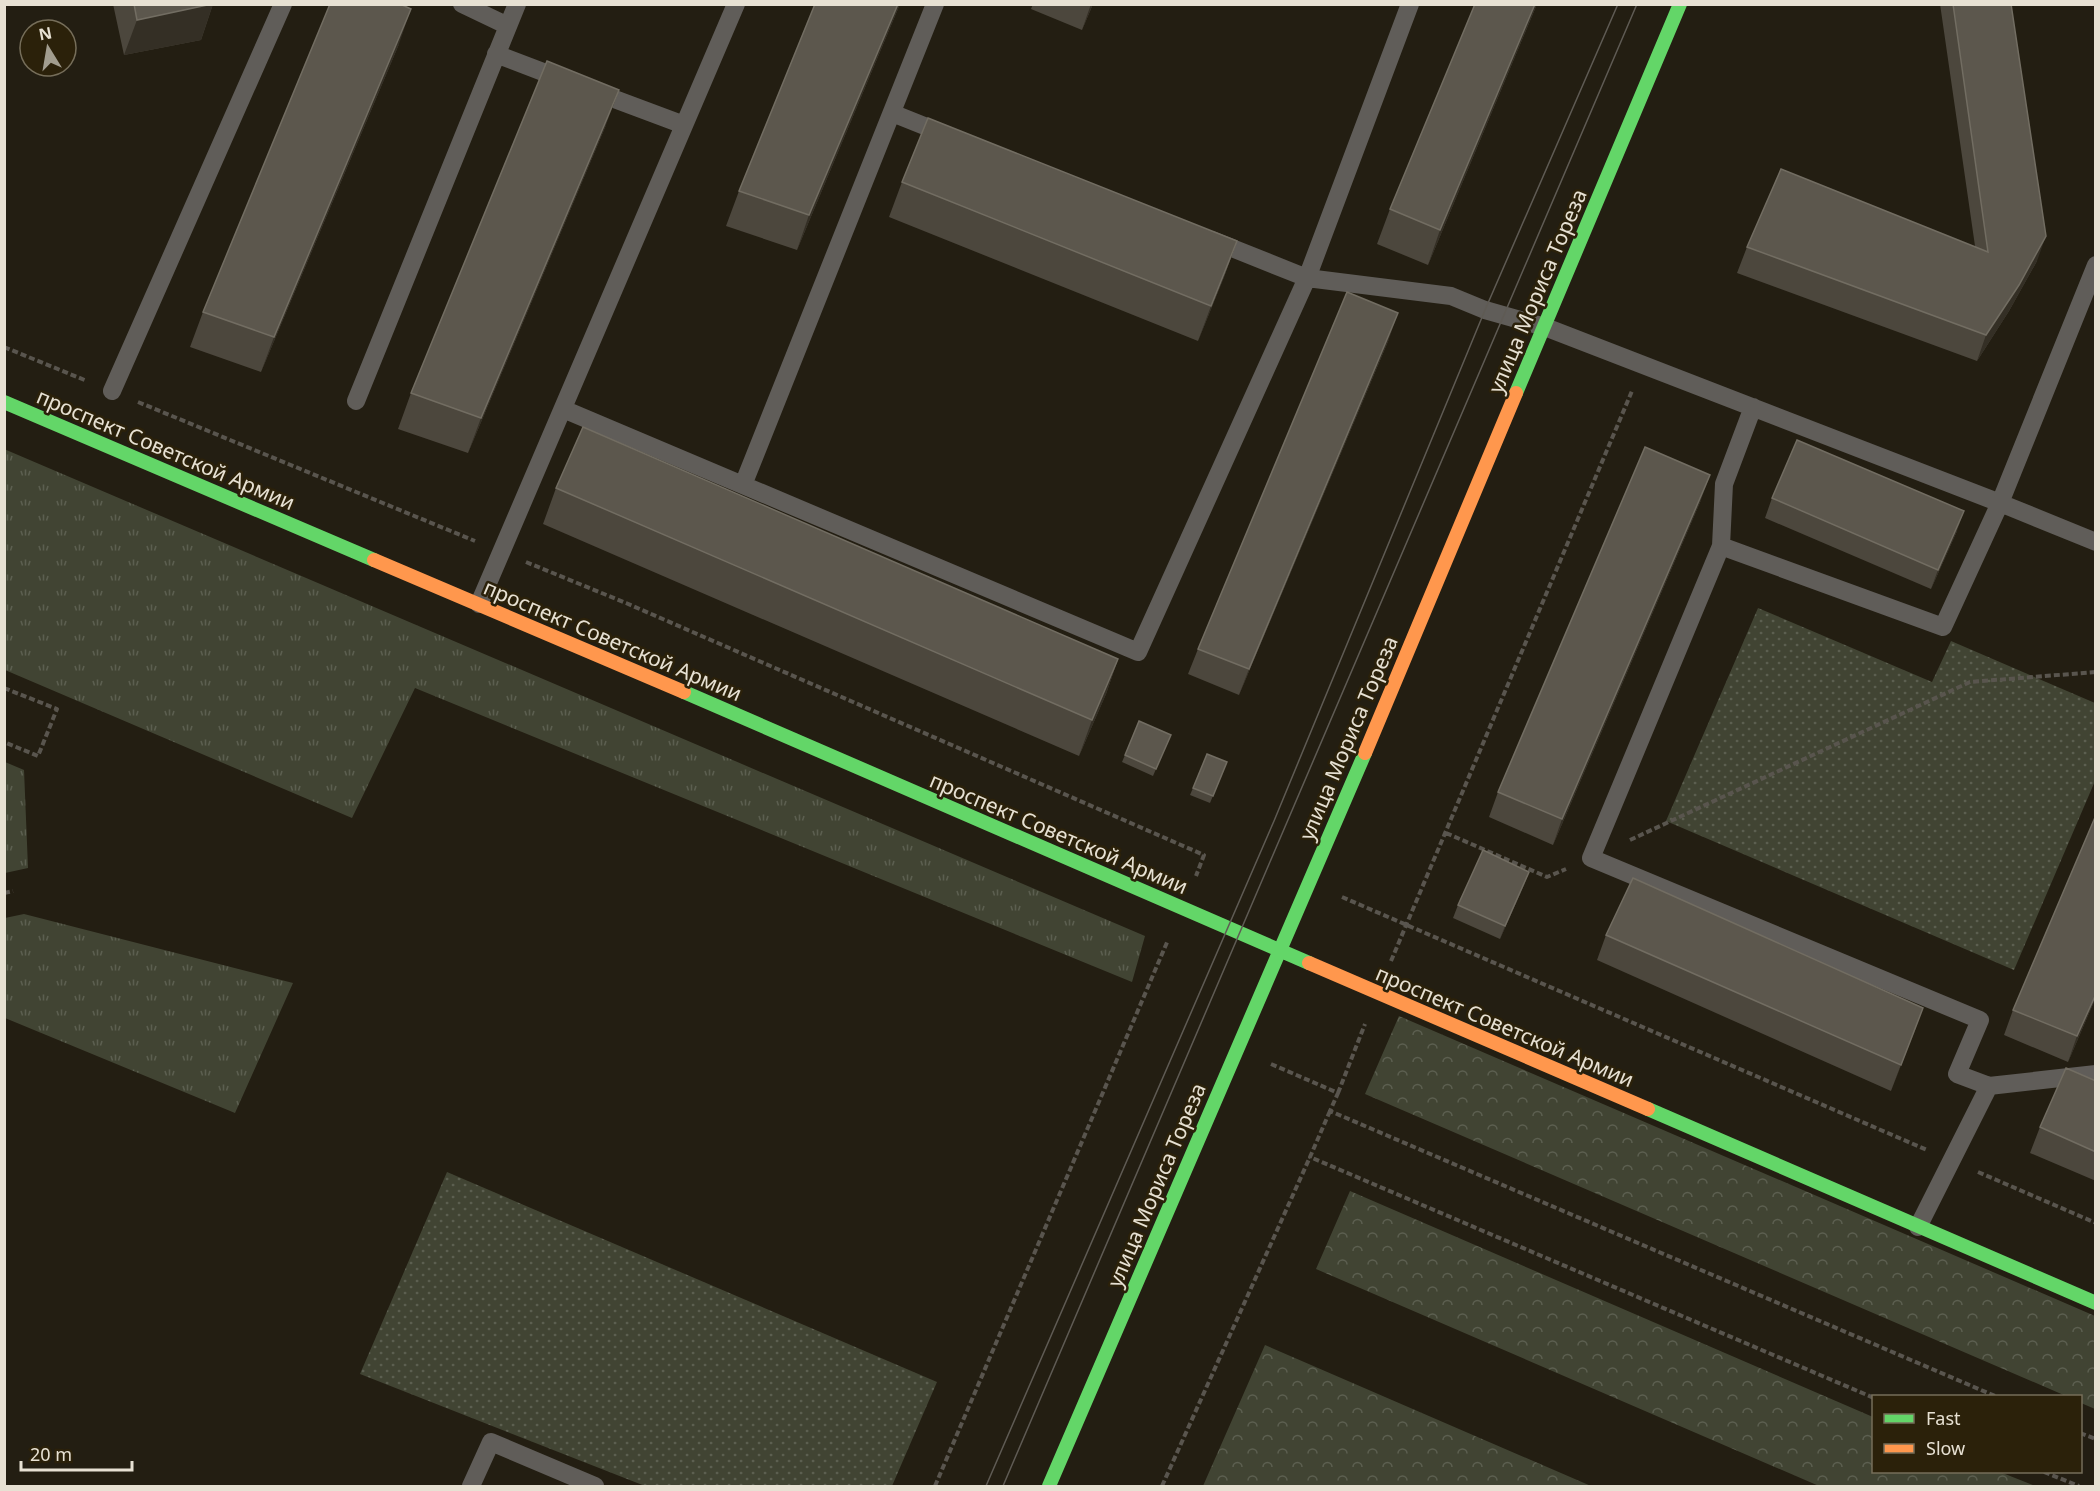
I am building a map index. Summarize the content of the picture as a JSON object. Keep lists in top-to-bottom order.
{
  "streets": {
    "street": ["улица Мориса Тореза", "проспект Советской Армии"]
  },
  "crossings": [
    ["улица Мориса Тореза", "проспект Советской Армии"]
  ],
  "legend": ["Fast", "Slow"],
  "scale_bar": "20 m",
  "north": "top"
}
